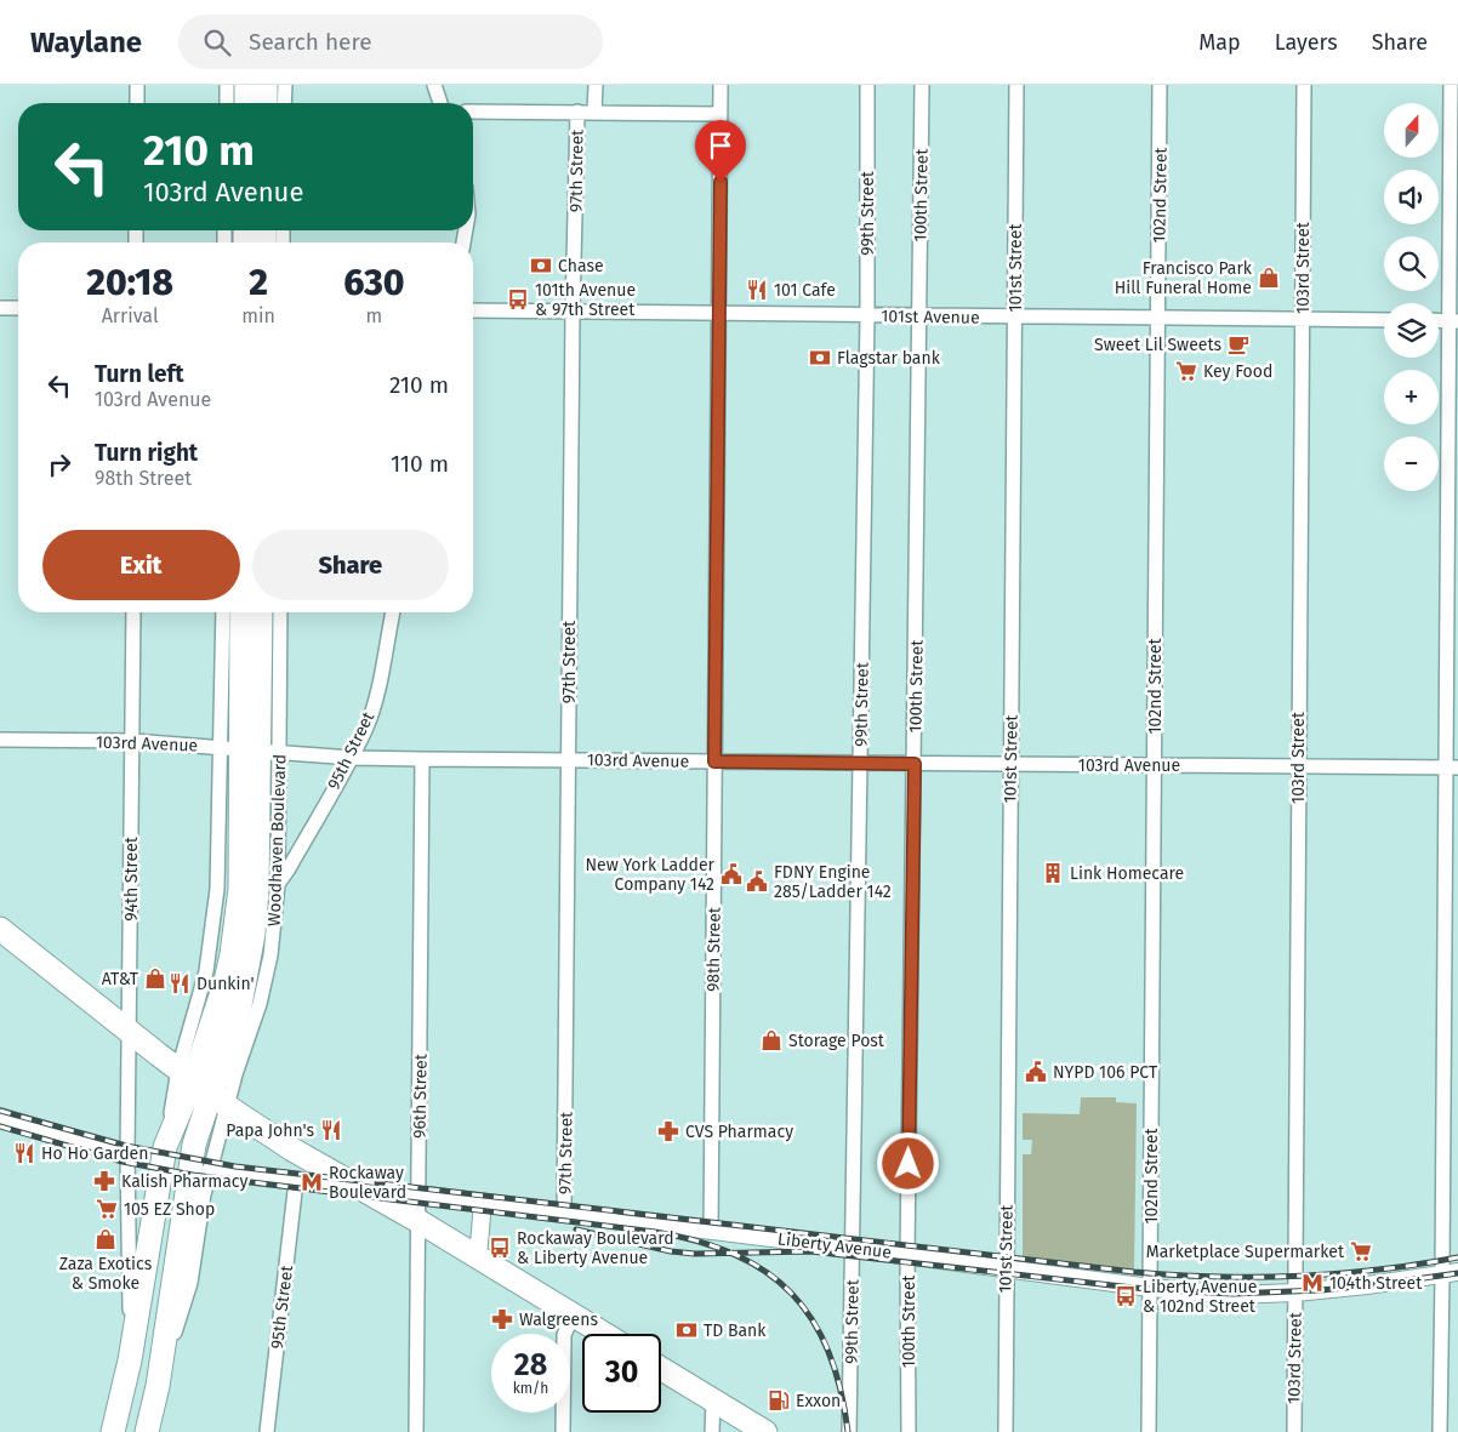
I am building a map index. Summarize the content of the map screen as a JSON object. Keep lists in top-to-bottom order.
{
  "streets": {
    "main road": ["Woodhaven Boulevard"],
    "street": [
      "97th Street",
      "100th Street",
      "102nd Street",
      "99th Street",
      "101st Street",
      "103rd Street",
      "101st Avenue",
      "103rd Avenue",
      "95th Street",
      "94th Street",
      "98th Street",
      "96th Street",
      "Liberty Avenue"
    ]
  },
  "crossings": [
    ["97th Street", "101st Avenue"],
    ["97th Street", "103rd Avenue"],
    ["97th Street", "Liberty Avenue"],
    ["100th Street", "101st Avenue"],
    ["100th Street", "103rd Avenue"],
    ["100th Street", "Liberty Avenue"],
    ["102nd Street", "101st Avenue"],
    ["102nd Street", "103rd Avenue"],
    ["102nd Street", "Liberty Avenue"],
    ["99th Street", "101st Avenue"],
    ["99th Street", "103rd Avenue"],
    ["99th Street", "Liberty Avenue"],
    ["101st Street", "101st Avenue"],
    ["101st Street", "103rd Avenue"],
    ["101st Street", "Liberty Avenue"],
    ["103rd Street", "101st Avenue"],
    ["103rd Street", "103rd Avenue"],
    ["103rd Street", "Liberty Avenue"],
    ["101st Avenue", "98th Street"],
    ["103rd Avenue", "95th Street"],
    ["103rd Avenue", "Woodhaven Boulevard"],
    ["103rd Avenue", "94th Street"],
    ["103rd Avenue", "98th Street"],
    ["103rd Avenue", "96th Street"],
    ["95th Street", "Woodhaven Boulevard"],
    ["95th Street", "Liberty Avenue"],
    ["Woodhaven Boulevard", "Liberty Avenue"],
    ["98th Street", "Liberty Avenue"],
    ["96th Street", "Liberty Avenue"]
  ],
  "places": {
    "bank": ["Chase", "Flagstar bank", "TD Bank"],
    "shop": [
      "Francisco Park Hill Funeral Home",
      "AT&T",
      "Storage Post",
      "Zaza Exotics & Smoke"
    ],
    "restaurant": [
      "101 Cafe",
      "Dunkin'",
      "Papa John's",
      "Ho Ho Garden"
    ],
    "bus stop": ["101th Avenue & 97th Street", "Rockaway Boulevard & Liberty Avenue", "Liberty Avenue & 102nd Street"],
    "cafe": ["Sweet Lil Sweets"],
    "supermarket": ["Key Food", "105 EZ Shop", "Marketplace Supermarket"],
    "building": ["Link Homecare"],
    "public building": ["New York Ladder Company 142", "FDNY Engine 285/Ladder 142", "NYPD 106 PCT"],
    "pharmacy": ["CVS Pharmacy", "Kalish Pharmacy", "Walgreens"],
    "metro station": ["Rockaway Boulevard", "104th Street"],
    "fuel station": ["Exxon"]
  },
  "north": "top",
  "page": {
    "header": "Waylane",
    "search": "Search here",
    "nav": ["Map", "Layers", "Share"],
    "map_buttons": ["+", "−"],
    "turn": ["210 m", "103rd Avenue"],
    "eta": [
      "20:18",
      "Arrival",
      "2",
      "min",
      "630",
      "m"
    ],
    "list": [
      {
        "name": "Turn left",
        "note": "103rd Avenue",
        "value": "210 m"
      },
      {
        "name": "Turn right",
        "note": "98th Street",
        "value": "110 m"
      }
    ],
    "buttons": ["Exit", "Share"],
    "speed": "28 km/h",
    "limit": "30"
  }
}
